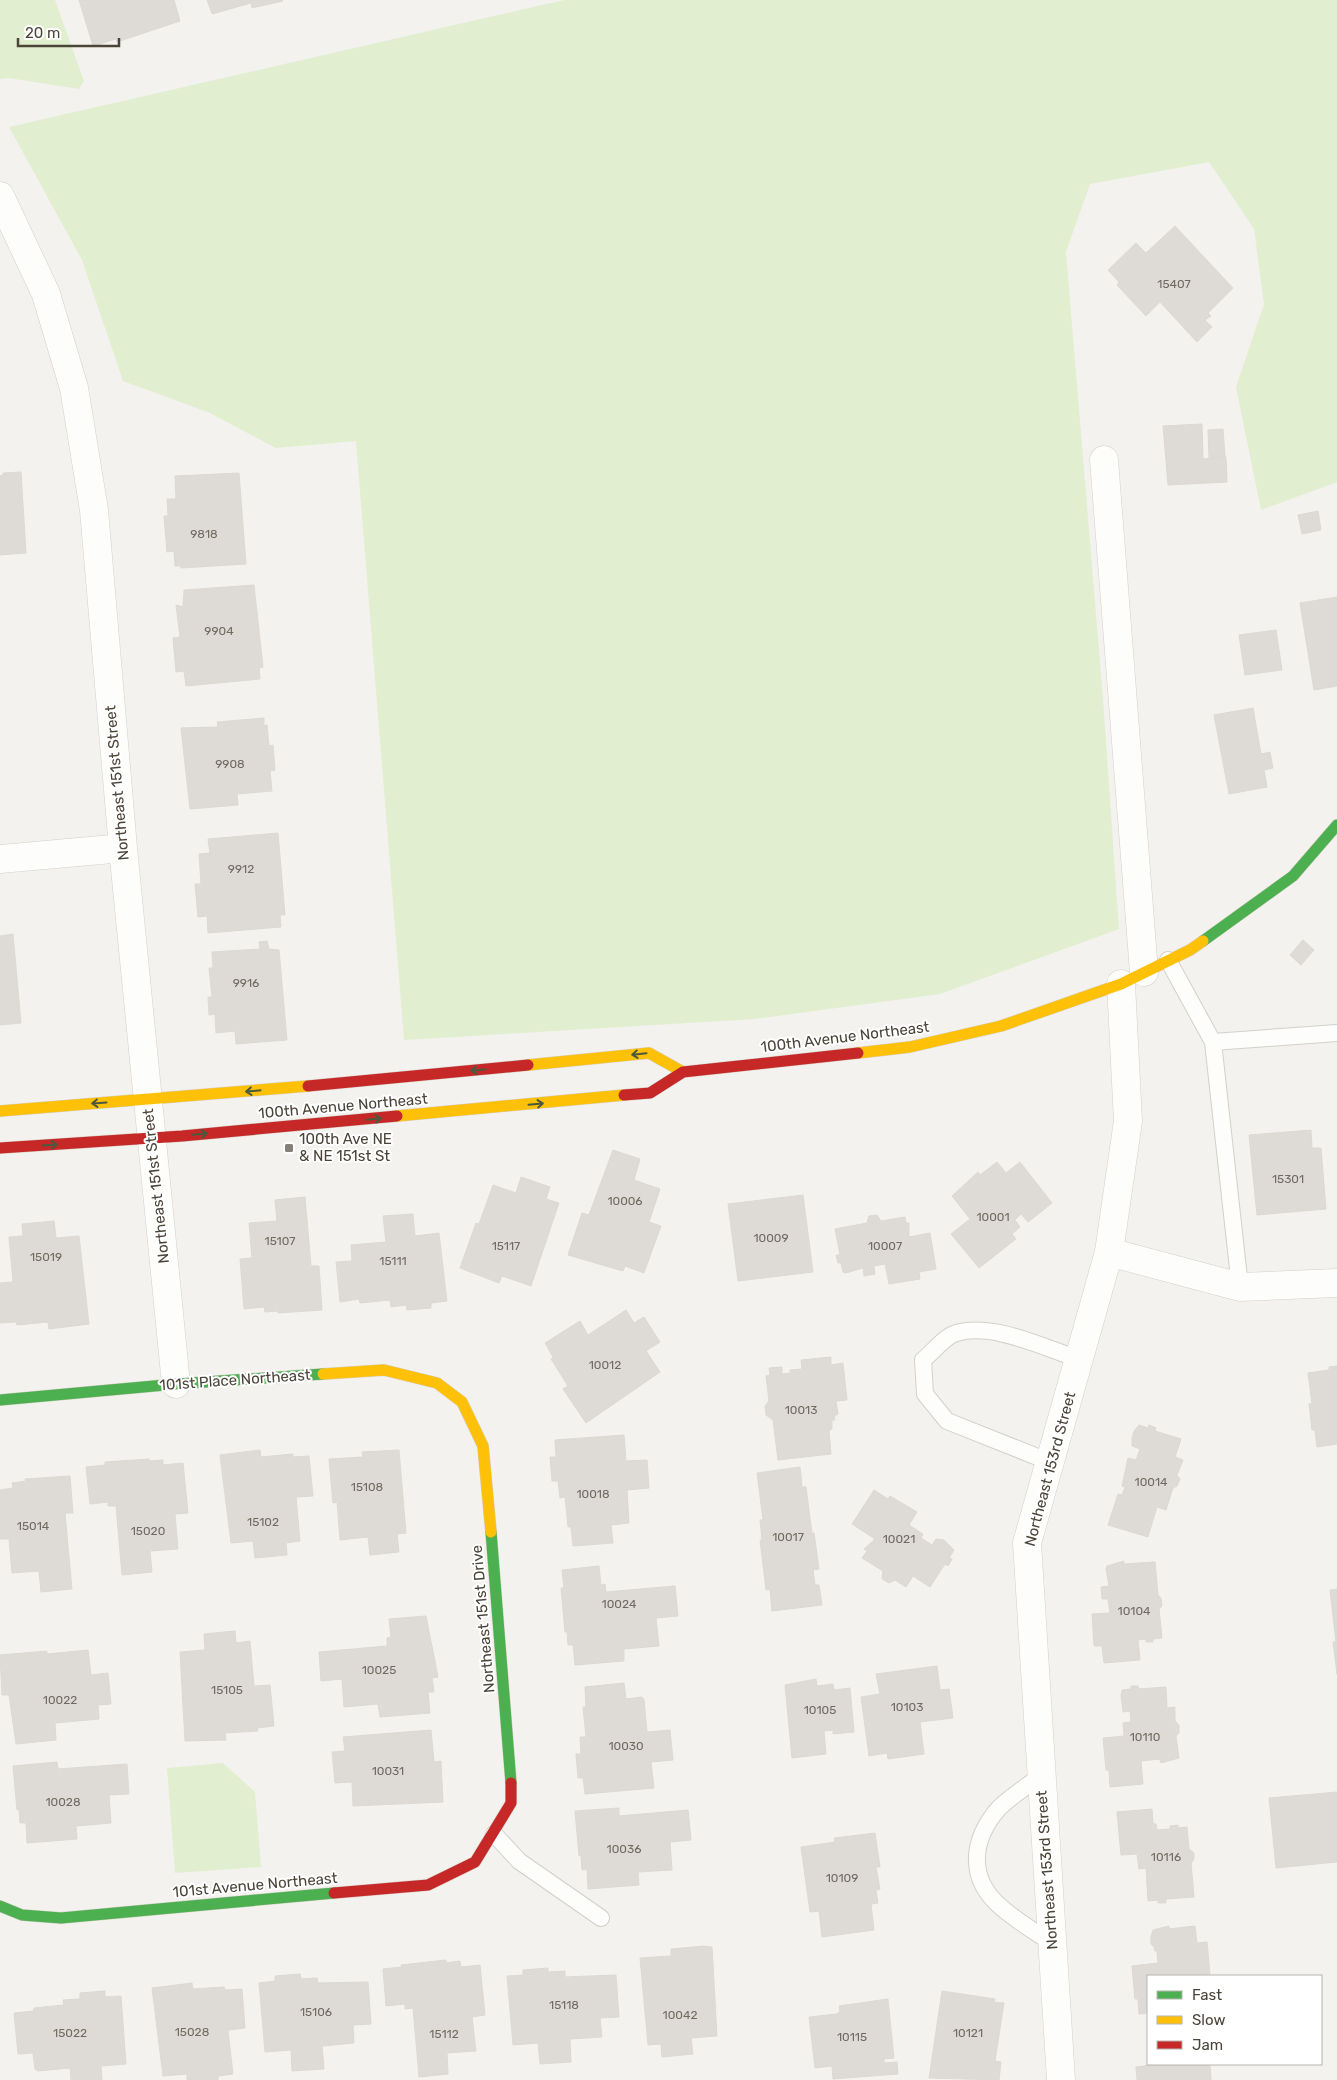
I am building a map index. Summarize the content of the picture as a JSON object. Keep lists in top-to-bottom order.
{
  "streets": {
    "main road": [
      "100th Avenue Northeast",
      "101st Place Northeast",
      "Northeast 151st Drive",
      "101st Avenue Northeast"
    ],
    "street": ["Northeast 151st Street", "Northeast 153rd Street"]
  },
  "crossings": [
    ["Northeast 151st Street", "100th Avenue Northeast"],
    ["Northeast 151st Street", "101st Place Northeast"],
    ["100th Avenue Northeast", "Northeast 153rd Street"],
    ["101st Place Northeast", "Northeast 151st Drive"],
    ["Northeast 151st Drive", "101st Avenue Northeast"]
  ],
  "places": {
    "transit": ["100th Ave NE & NE 151st St"]
  },
  "house_numbers": [
    "15407",
    "9818",
    "9904",
    "9908",
    "9912",
    "9916",
    "15301",
    "10006",
    "10001",
    "10009",
    "15107",
    "15117",
    "10007",
    "15019",
    "15111",
    "10012",
    "10013",
    "10014",
    "15108",
    "10018",
    "15102",
    "15014",
    "15020",
    "10017",
    "10021",
    "10024",
    "10104",
    "10025",
    "15105",
    "10022",
    "10103",
    "10105",
    "10110",
    "10030",
    "10031",
    "10028",
    "10036",
    "10116",
    "10109",
    "15118",
    "15106",
    "10042",
    "15028",
    "15022",
    "10121",
    "15112",
    "10115"
  ],
  "legend": ["Fast", "Slow", "Jam"],
  "scale_bar": "20 m"
}
